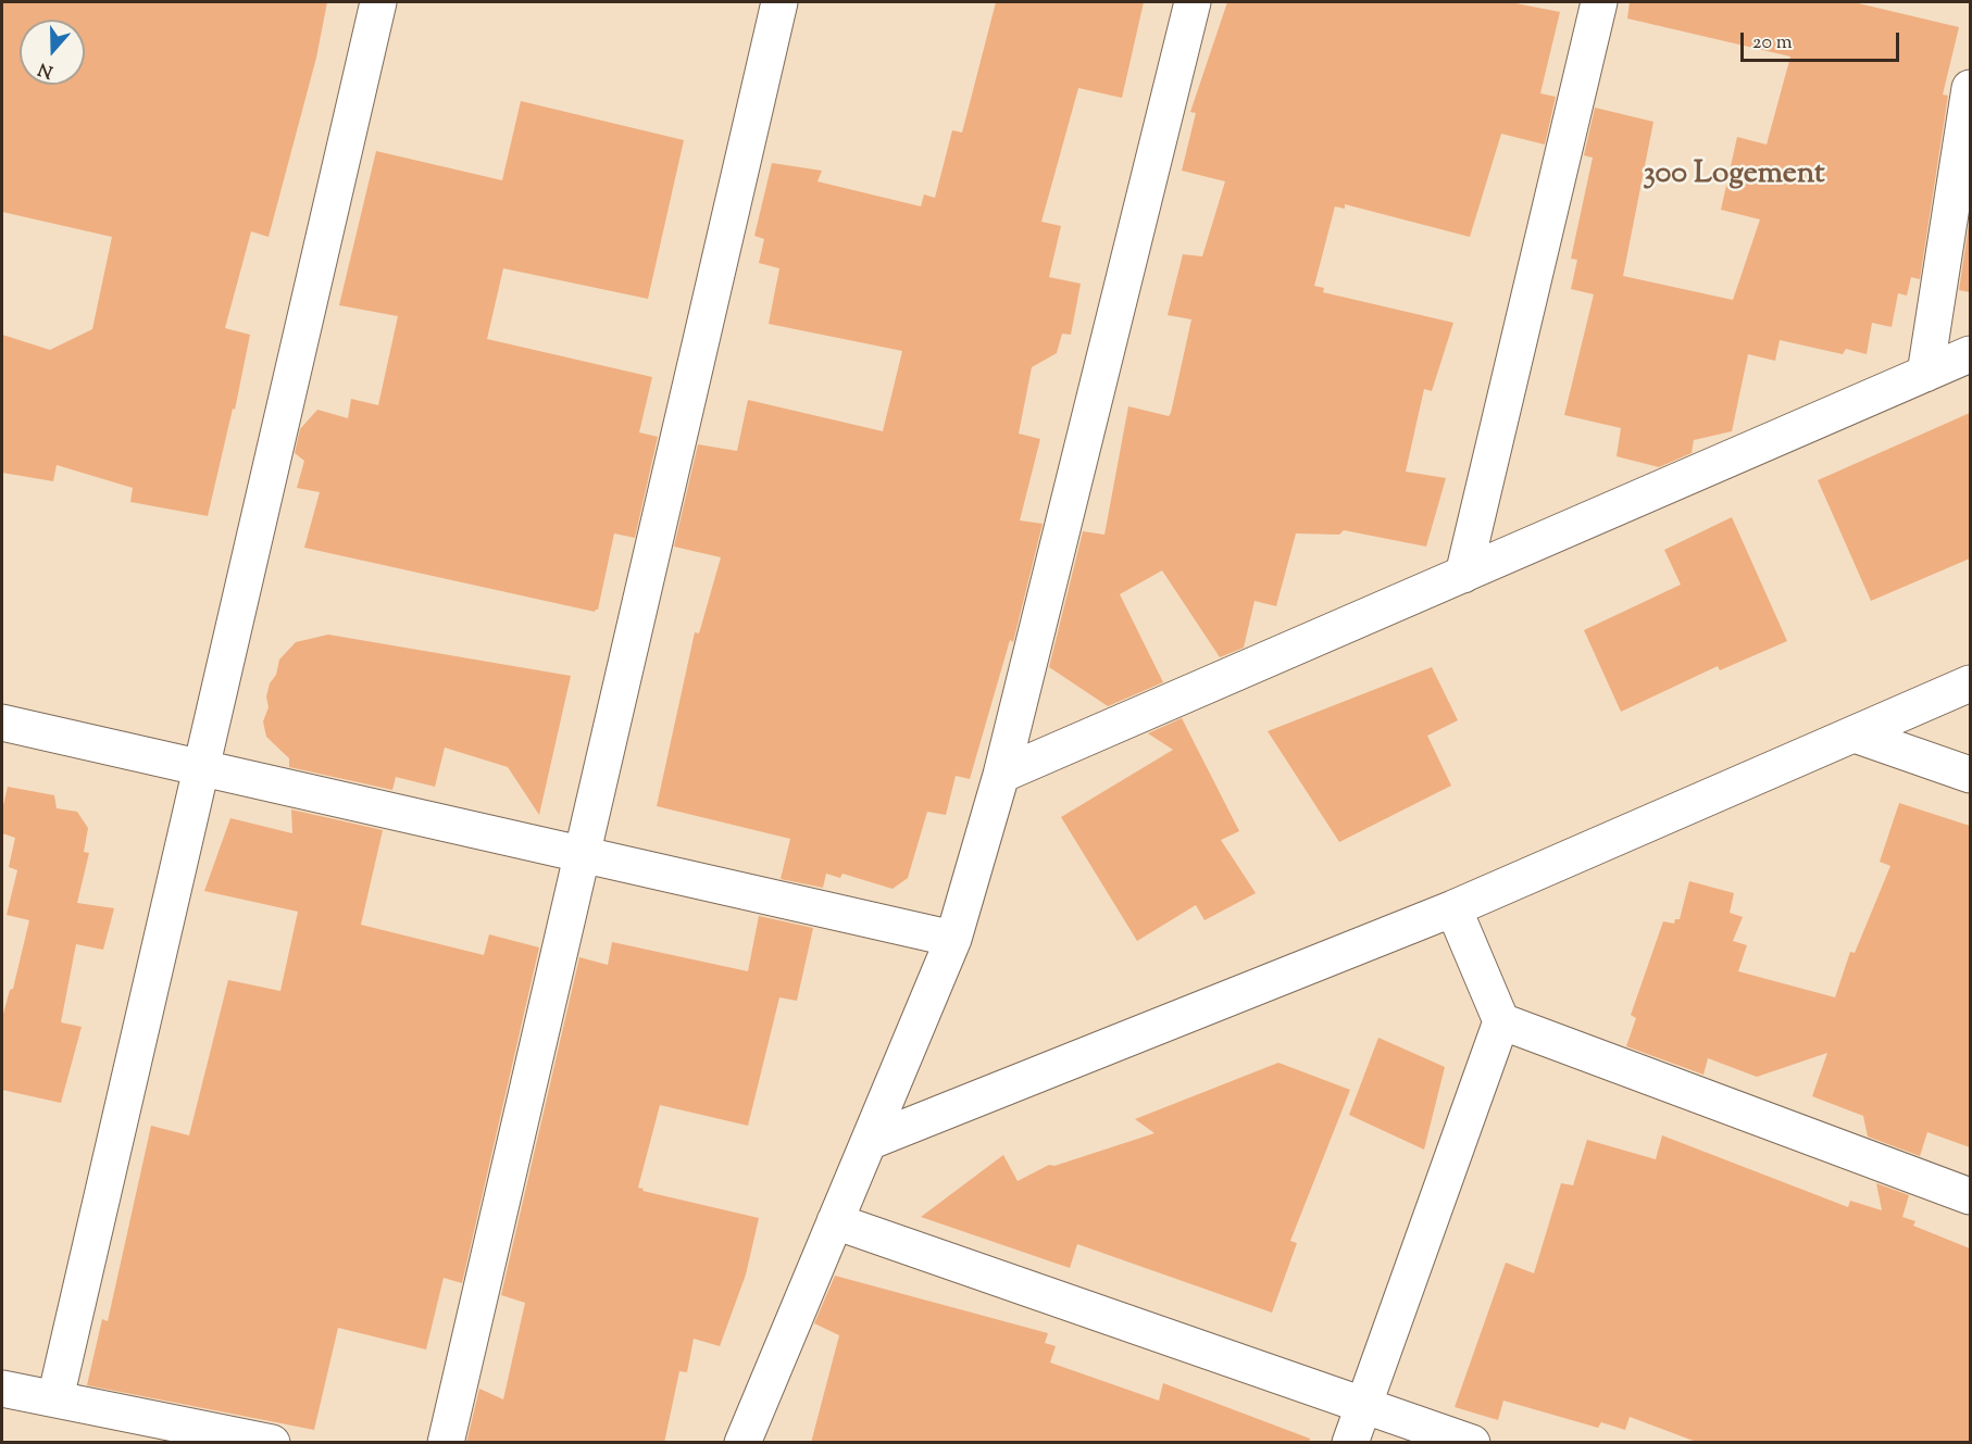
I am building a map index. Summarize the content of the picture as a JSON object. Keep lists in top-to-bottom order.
{
  "districts": ["300 Logement"],
  "scale_bar": "20 m",
  "north": "bottom"
}
